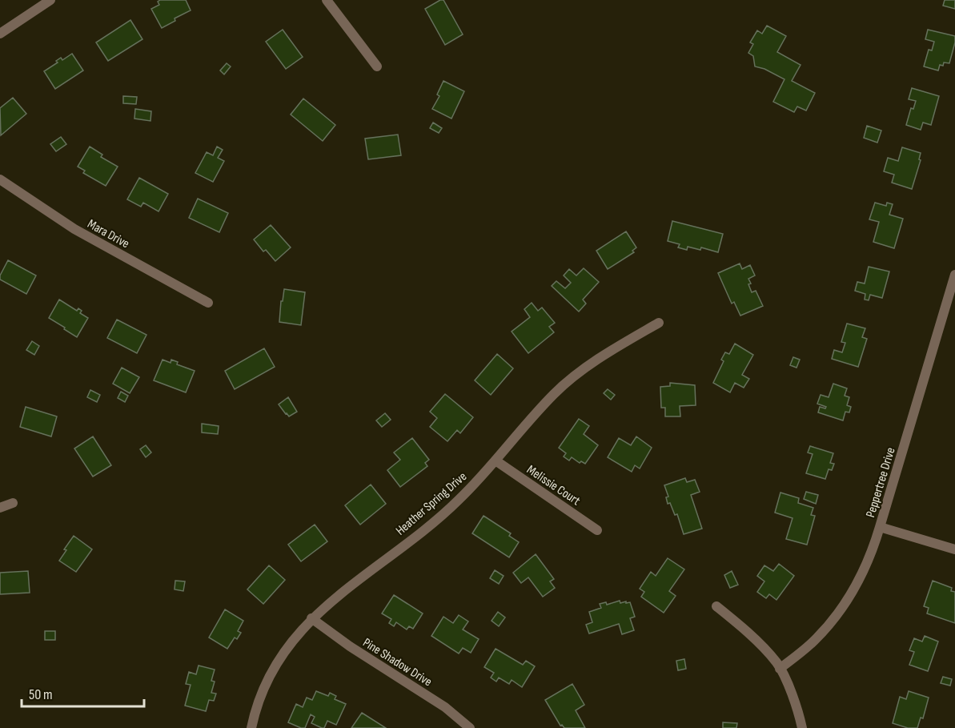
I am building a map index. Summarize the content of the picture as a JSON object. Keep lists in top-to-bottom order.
{
  "streets": {
    "street": [
      "Mara Drive",
      "Peppertree Drive",
      "Melissie Court",
      "Heather Spring Drive",
      "Pine Shadow Drive"
    ]
  },
  "crossings": [
    ["Melissie Court", "Heather Spring Drive"],
    ["Heather Spring Drive", "Pine Shadow Drive"]
  ],
  "scale_bar": "50 m"
}
